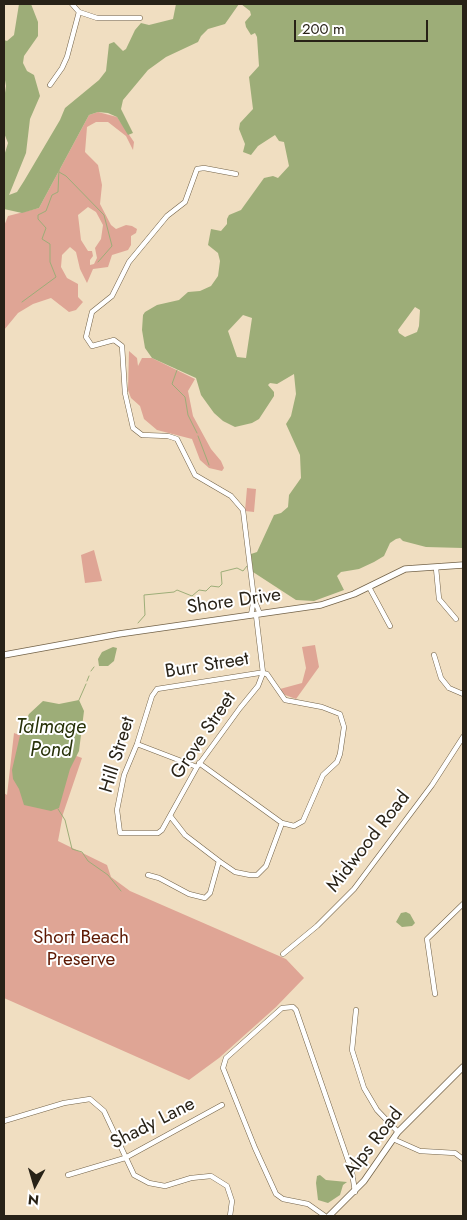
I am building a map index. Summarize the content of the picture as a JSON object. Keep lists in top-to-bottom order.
{
  "streets": {
    "main road": ["Shore Drive", "Alps Road"],
    "street": [
      "Burr Street",
      "Grove Street",
      "Hill Street",
      "Midwood Road",
      "Shady Lane"
    ]
  },
  "crossings": [
    ["Burr Street", "Grove Street"],
    ["Burr Street", "Hill Street"],
    ["Grove Street", "Hill Street"]
  ],
  "water": ["Talmage Pond"],
  "parks": ["Short Beach Preserve"],
  "scale_bar": "200 m",
  "north": "bottom"
}
